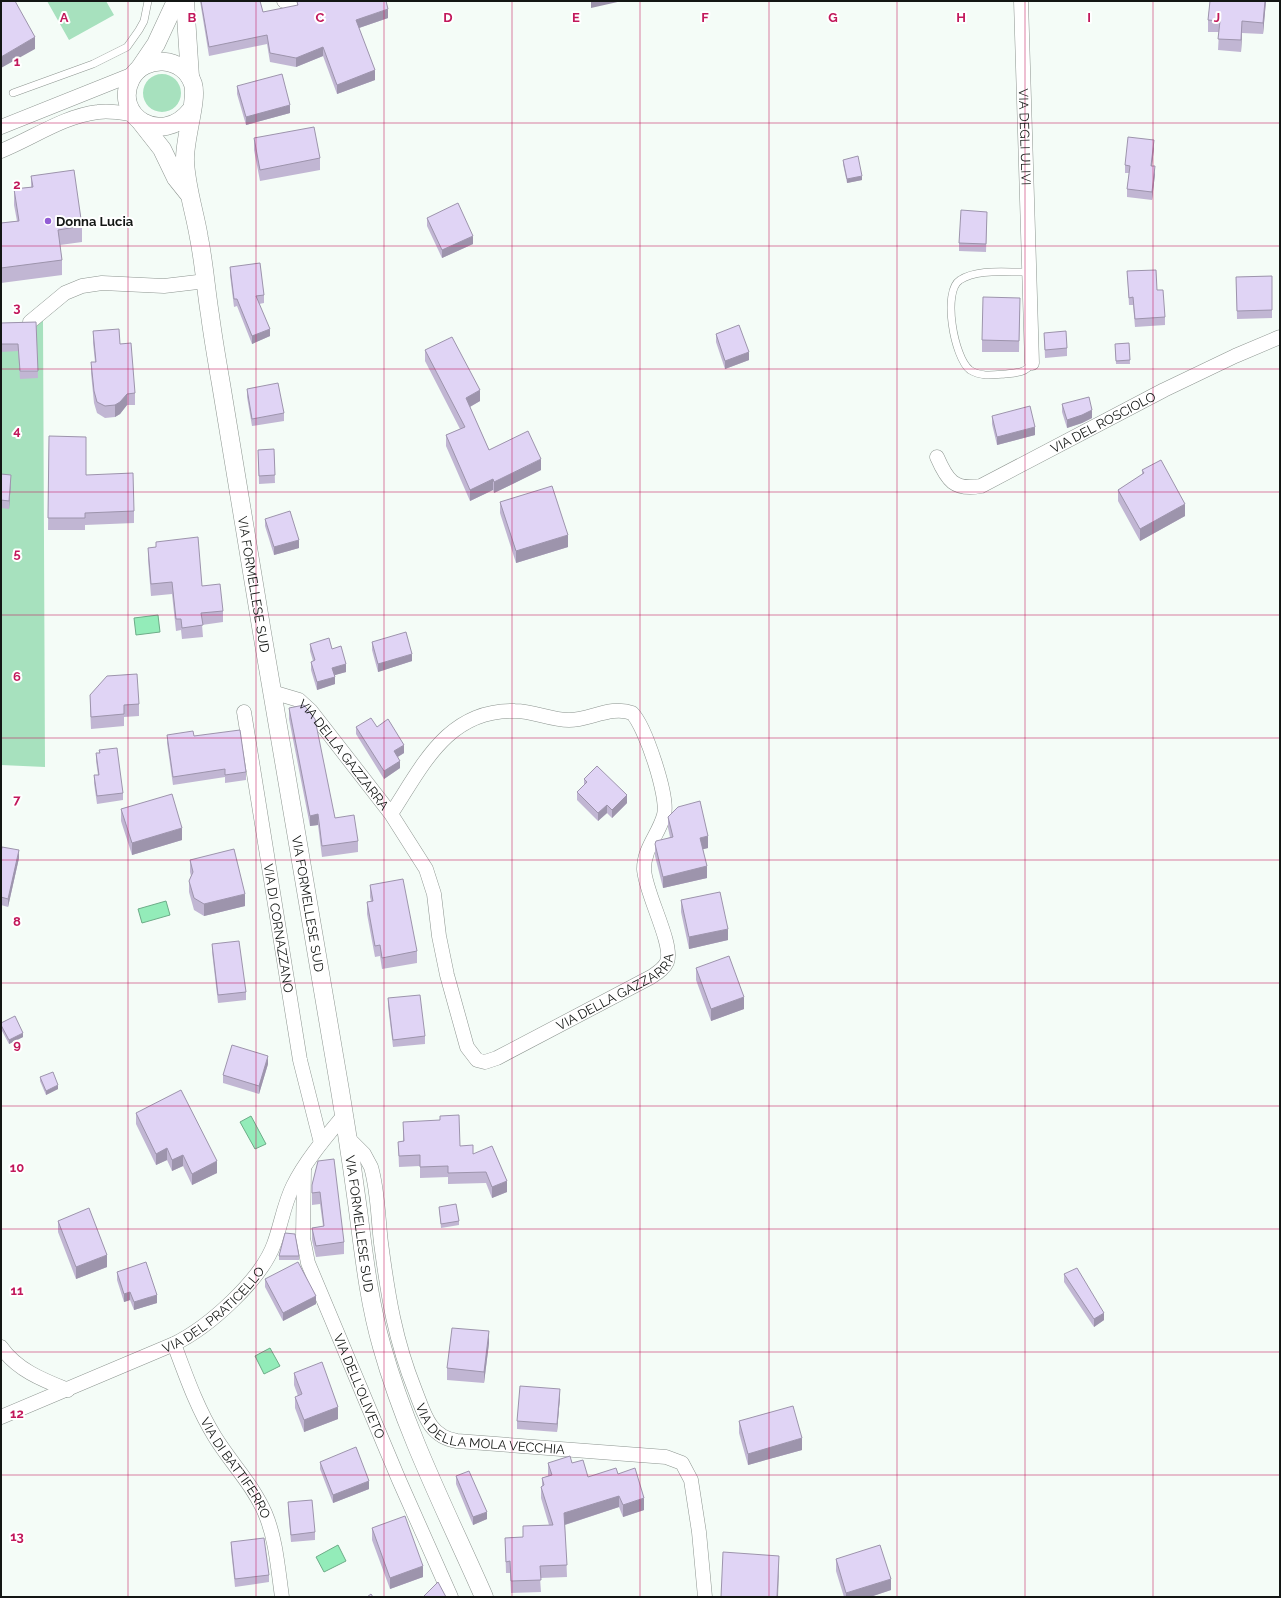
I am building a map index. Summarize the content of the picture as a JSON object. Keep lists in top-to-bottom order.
{
  "streets": {
    "street": [
      "VIA DEGLI ULIVI",
      "VIA DEL ROSCIOLO",
      "VIA FORMELLESE SUD",
      "VIA DELLA GAZZARRA",
      "VIA DI CORNAZZANO",
      "VIA DEL PRATICELLO",
      "VIA DELL'OLIVETO",
      "VIA DELLA MOLA VECCHIA",
      "VIA DI BATTIFERRO"
    ]
  },
  "crossings": [
    ["VIA FORMELLESE SUD", "VIA DELLA GAZZARRA"],
    ["VIA FORMELLESE SUD", "VIA DEL PRATICELLO"],
    ["VIA FORMELLESE SUD", "VIA DELLA MOLA VECCHIA"],
    ["VIA DI CORNAZZANO", "VIA DEL PRATICELLO"],
    ["VIA DEL PRATICELLO", "VIA DELL'OLIVETO"],
    ["VIA DEL PRATICELLO", "VIA DI BATTIFERRO"]
  ],
  "places": ["Donna Lucia"],
  "grid": {
    "columns": [
      "A",
      "B",
      "C",
      "D",
      "E",
      "F",
      "G",
      "H",
      "I",
      "J"
    ],
    "rows": [
      "1",
      "2",
      "3",
      "4",
      "5",
      "6",
      "7",
      "8",
      "9",
      "10",
      "11",
      "12",
      "13"
    ]
  }
}
